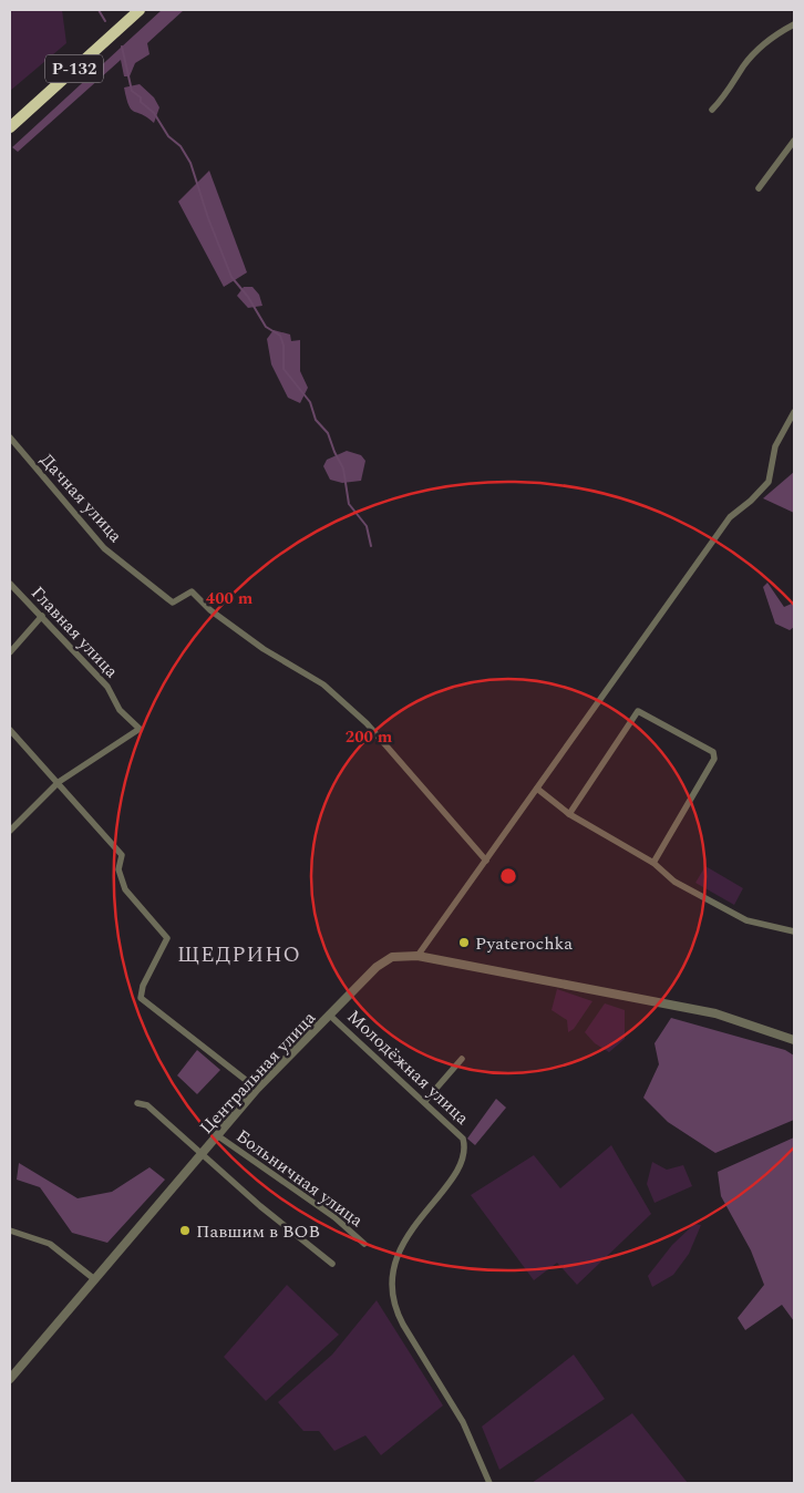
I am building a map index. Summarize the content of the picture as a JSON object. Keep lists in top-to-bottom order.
{
  "streets": {
    "highway": ["Р-132"],
    "street": [
      "Дачная улица",
      "Главная улица",
      "Молодёжная улица",
      "Центральная улица",
      "Больничная улица"
    ]
  },
  "crossings": [
    ["Молодёжная улица", "Центральная улица"],
    ["Центральная улица", "Больничная улица"]
  ],
  "districts": ["ЩЕДРИНО"],
  "places": ["Pyaterochka", "Павшим в ВОВ"],
  "rings": ["400 m", "200 m"]
}
